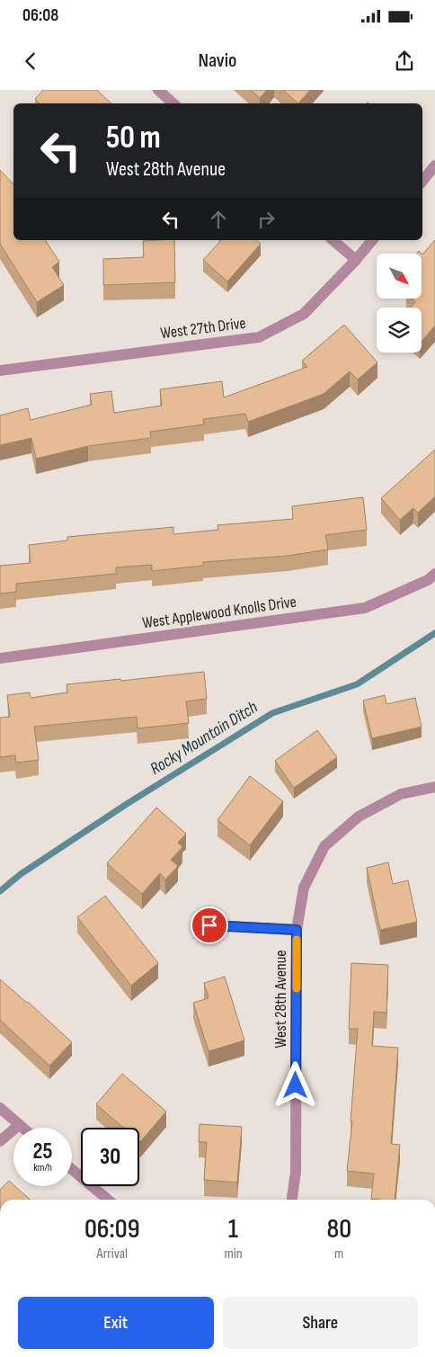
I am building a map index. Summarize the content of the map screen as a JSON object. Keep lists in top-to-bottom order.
{
  "streets": {
    "street": ["West 27th Drive", "West Applewood Knolls Drive", "West 28th Avenue"]
  },
  "water": ["Rocky Mountain Ditch"],
  "north": "bottom right",
  "page": {
    "status": "06:08",
    "header": "Navio",
    "turn": ["50 m", "West 28th Avenue"],
    "speed": "25 km/h",
    "limit": "30",
    "eta": [
      "06:09",
      "Arrival",
      "1",
      "min",
      "80",
      "m"
    ],
    "buttons": ["Exit", "Share"]
  }
}
